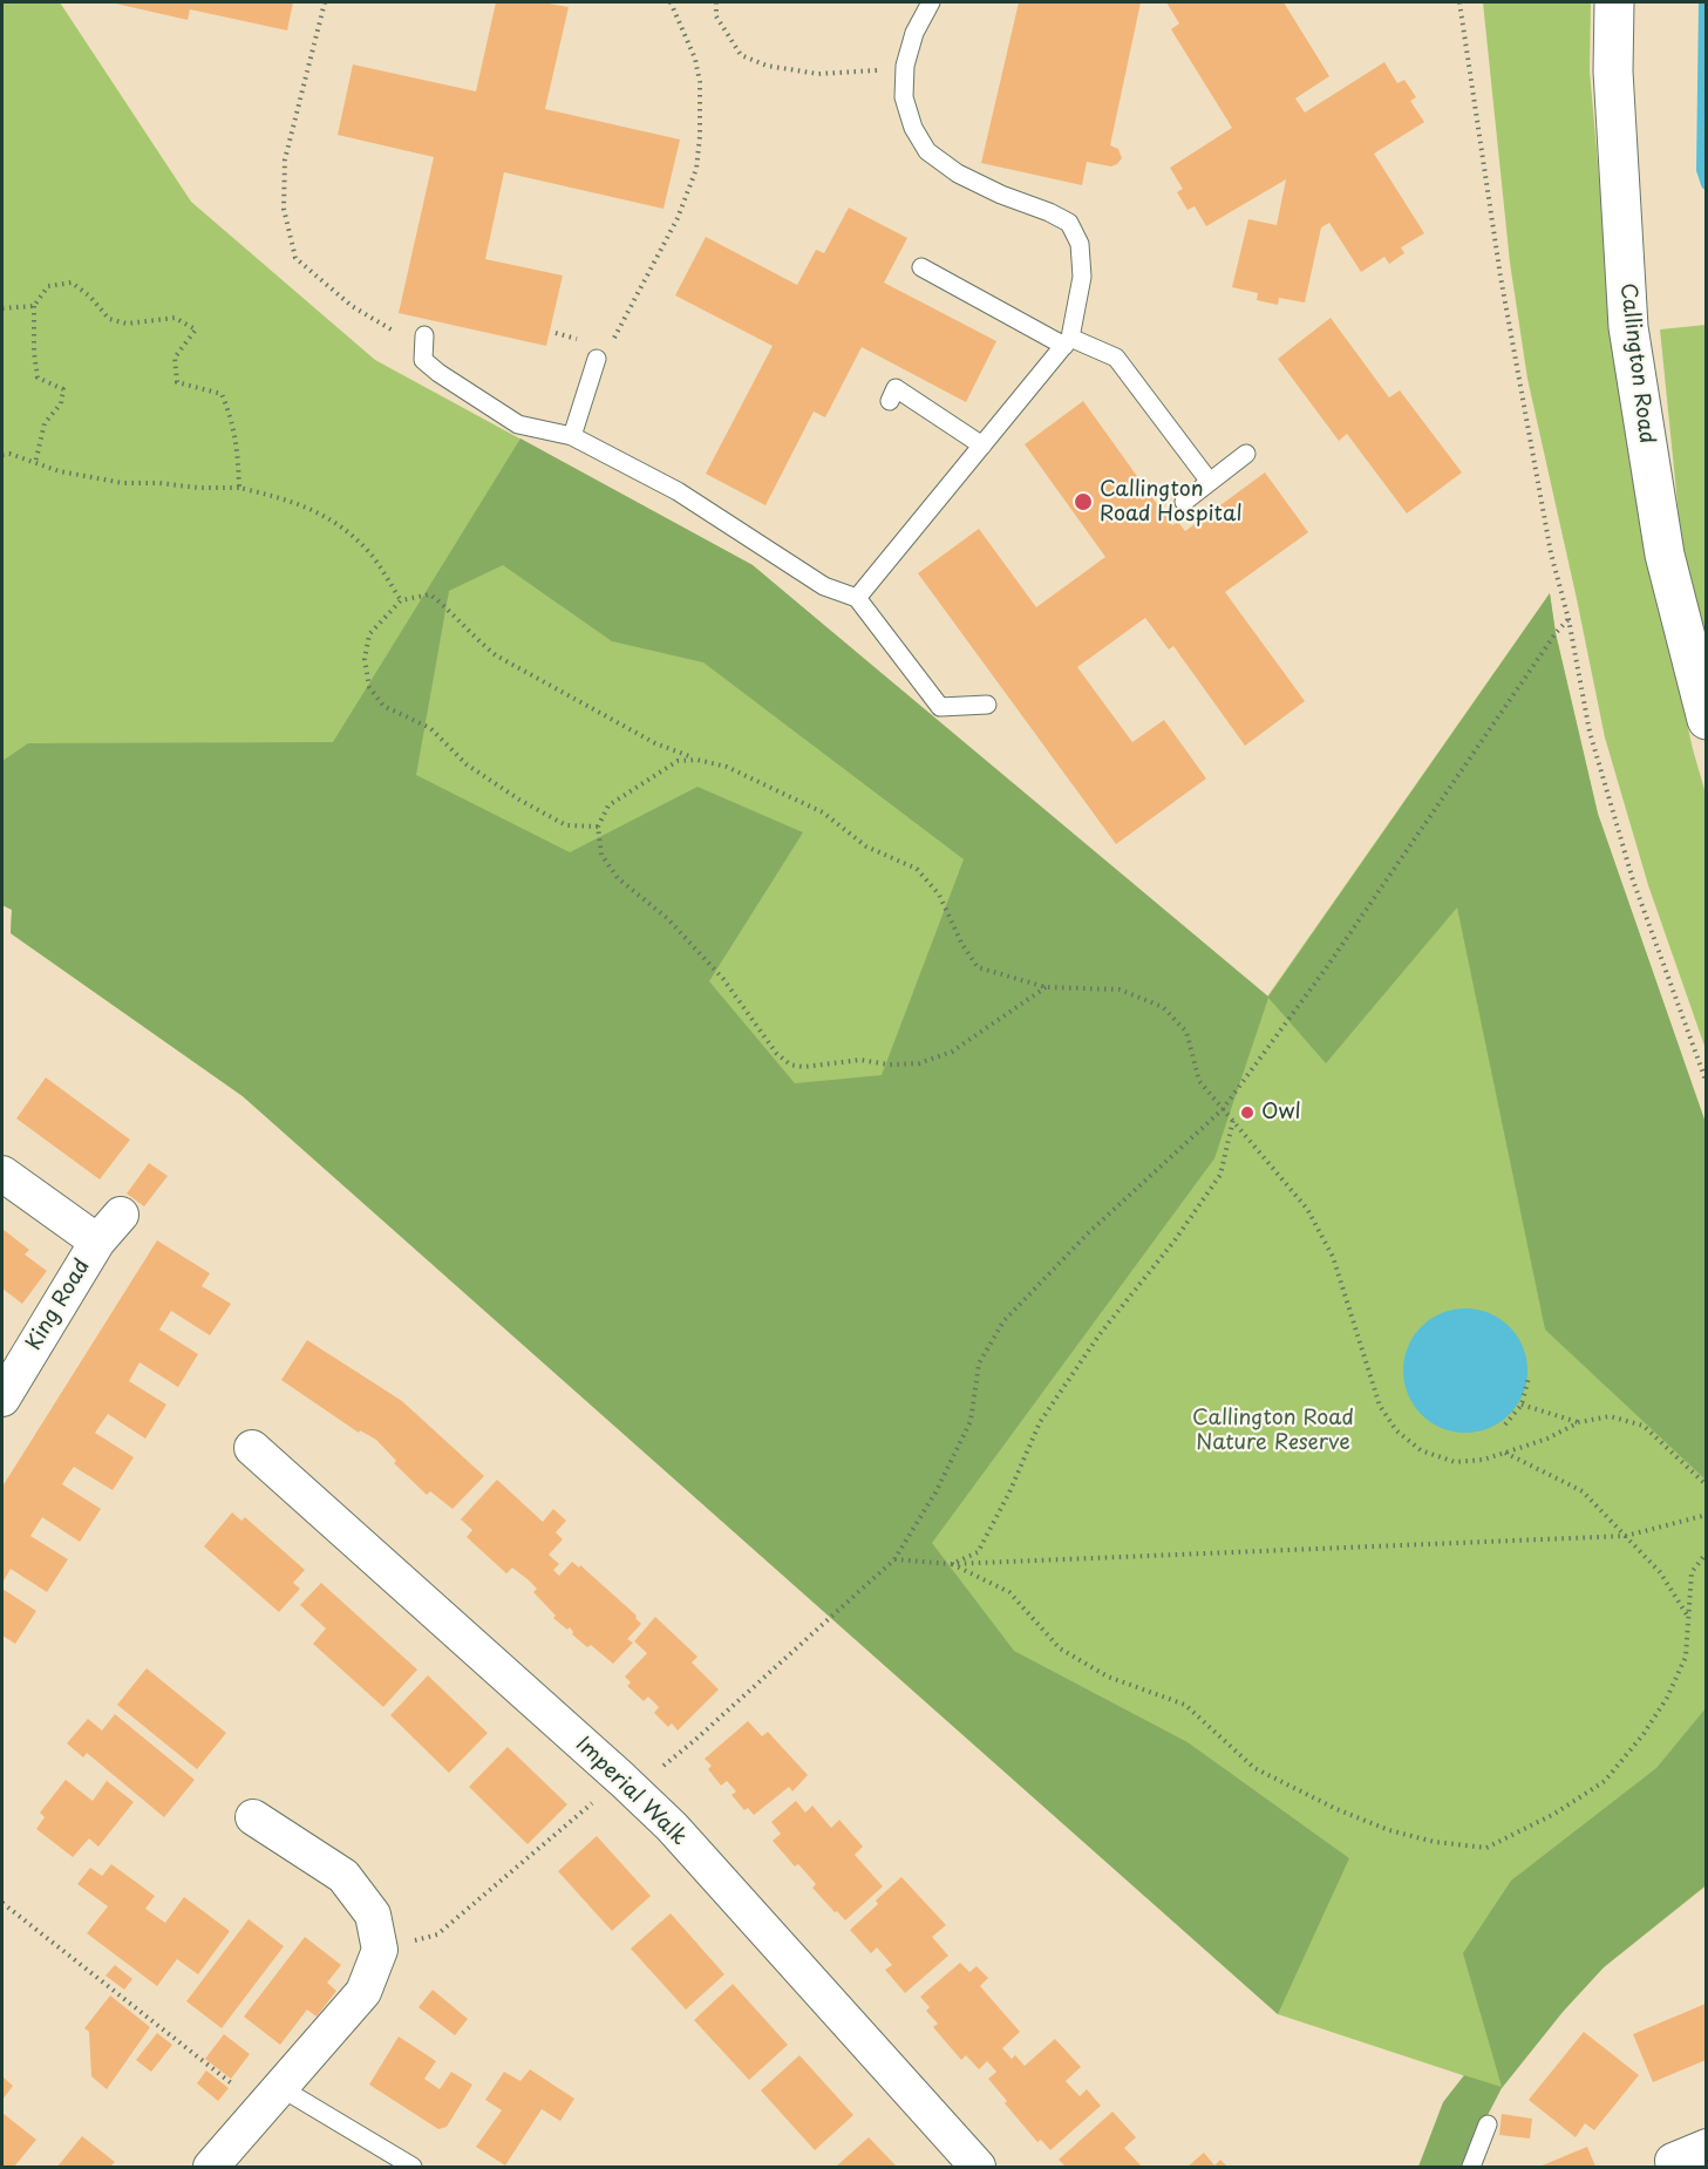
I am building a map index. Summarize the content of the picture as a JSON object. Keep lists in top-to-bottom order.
{
  "streets": {
    "main road": ["Callington Road"],
    "street": ["King Road", "Imperial Walk"]
  },
  "parks": ["Callington Road Nature Reserve"],
  "places": ["Callington Road Hospital", "Owl"]
}
